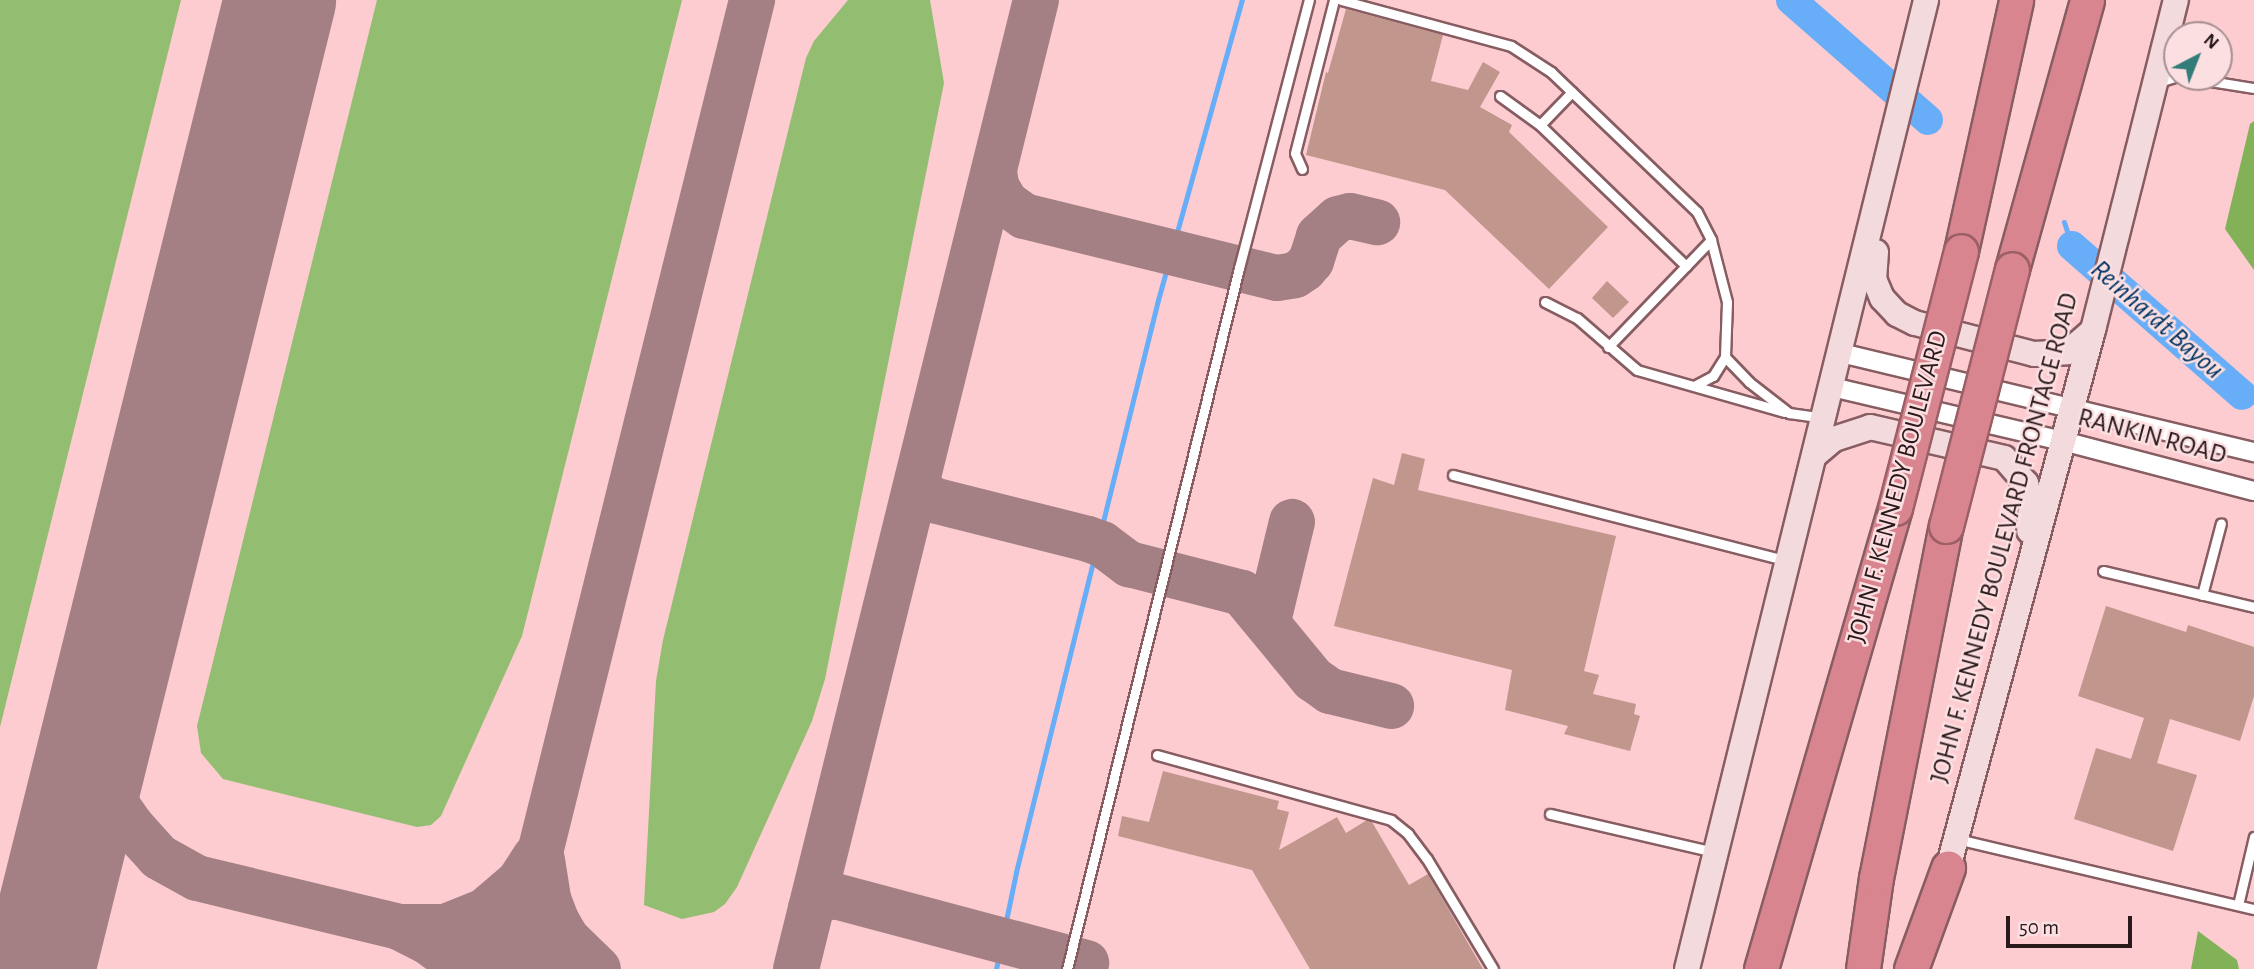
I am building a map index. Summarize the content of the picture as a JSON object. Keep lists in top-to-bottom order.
{
  "streets": {
    "highway": ["JOHN F. KENNEDY BOULEVARD"],
    "street": ["RANKIN ROAD", "JOHN F. KENNEDY BOULEVARD FRONTAGE ROAD"]
  },
  "crossings": [
    ["RANKIN ROAD", "JOHN F. KENNEDY BOULEVARD FRONTAGE ROAD"]
  ],
  "water": ["Reinhardt Bayou"],
  "scale_bar": "50 m",
  "north": "top right"
}
